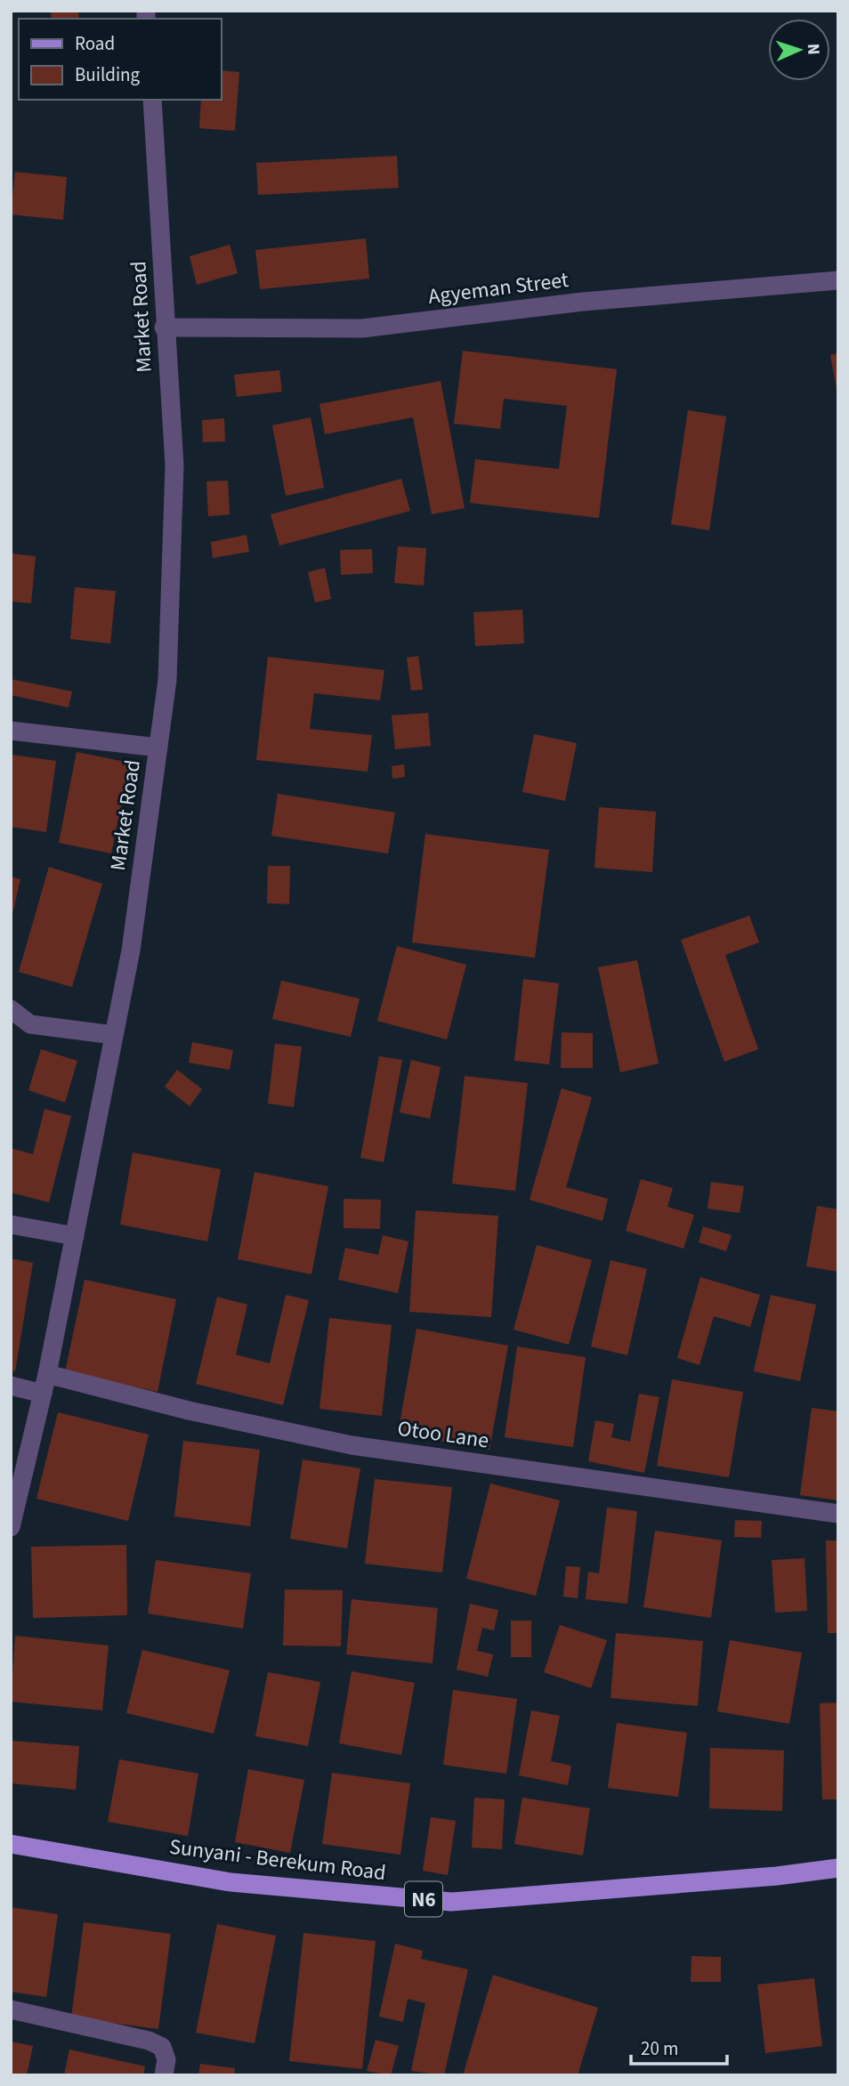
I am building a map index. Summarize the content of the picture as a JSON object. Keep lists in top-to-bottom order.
{
  "streets": {
    "main road": ["Sunyani - Berekum Road", "N6"],
    "street": ["Agyeman Street", "Market Road", "Otoo Lane"]
  },
  "crossings": [
    ["Agyeman Street", "Market Road"],
    ["Market Road", "Otoo Lane"]
  ],
  "legend": ["Road", "Building"],
  "scale_bar": "20 m",
  "north": "right"
}
